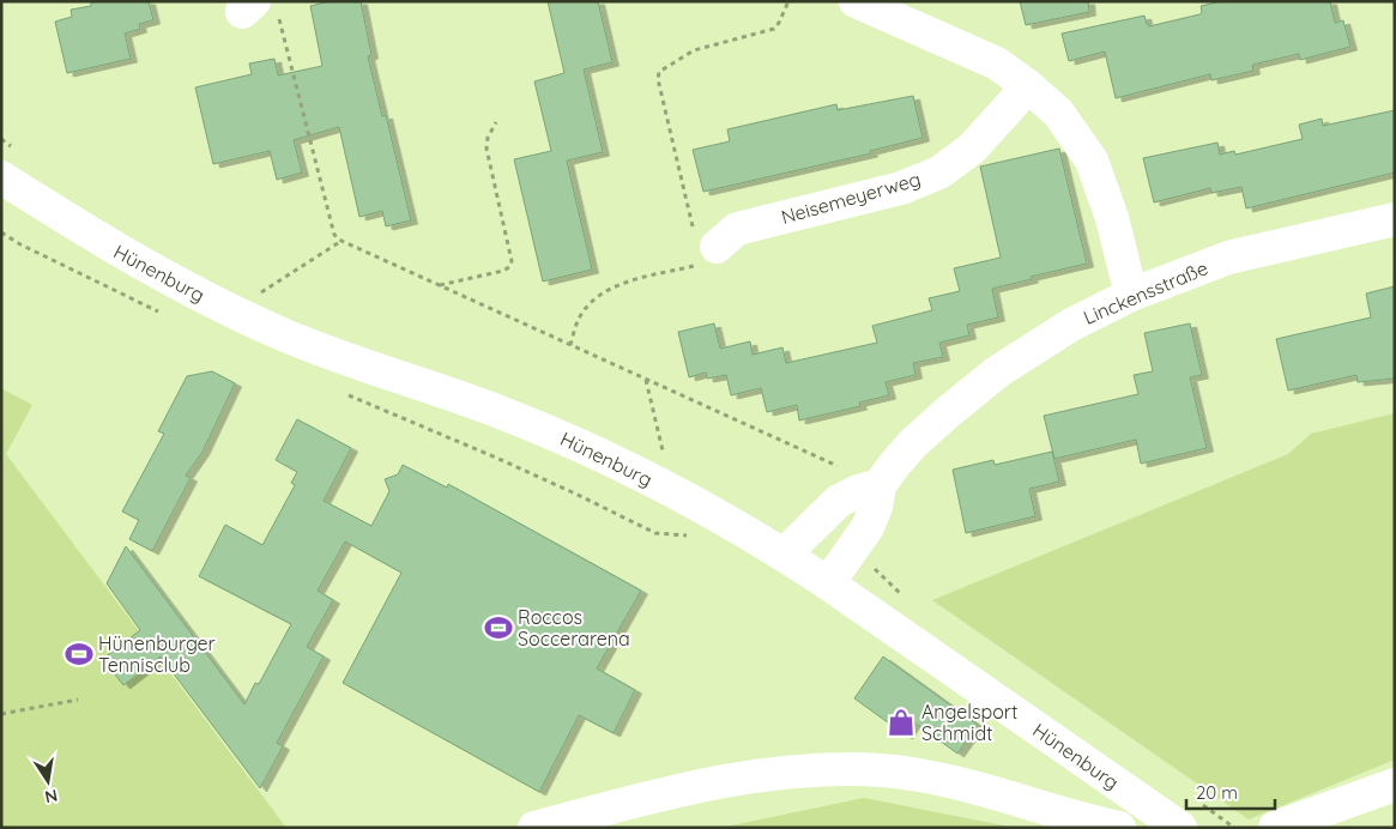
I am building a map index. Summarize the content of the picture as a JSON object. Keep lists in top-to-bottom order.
{
  "streets": {
    "street": ["Neisemeyerweg", "Hünenburg", "Linckensstraße"]
  },
  "crossings": [
    ["Hünenburg", "Linckensstraße"]
  ],
  "places": {
    "sports": ["Roccos Soccerarena", "Hünenburger Tennisclub"],
    "shop": ["Angelsport Schmidt"]
  },
  "scale_bar": "20 m",
  "north": "bottom"
}
